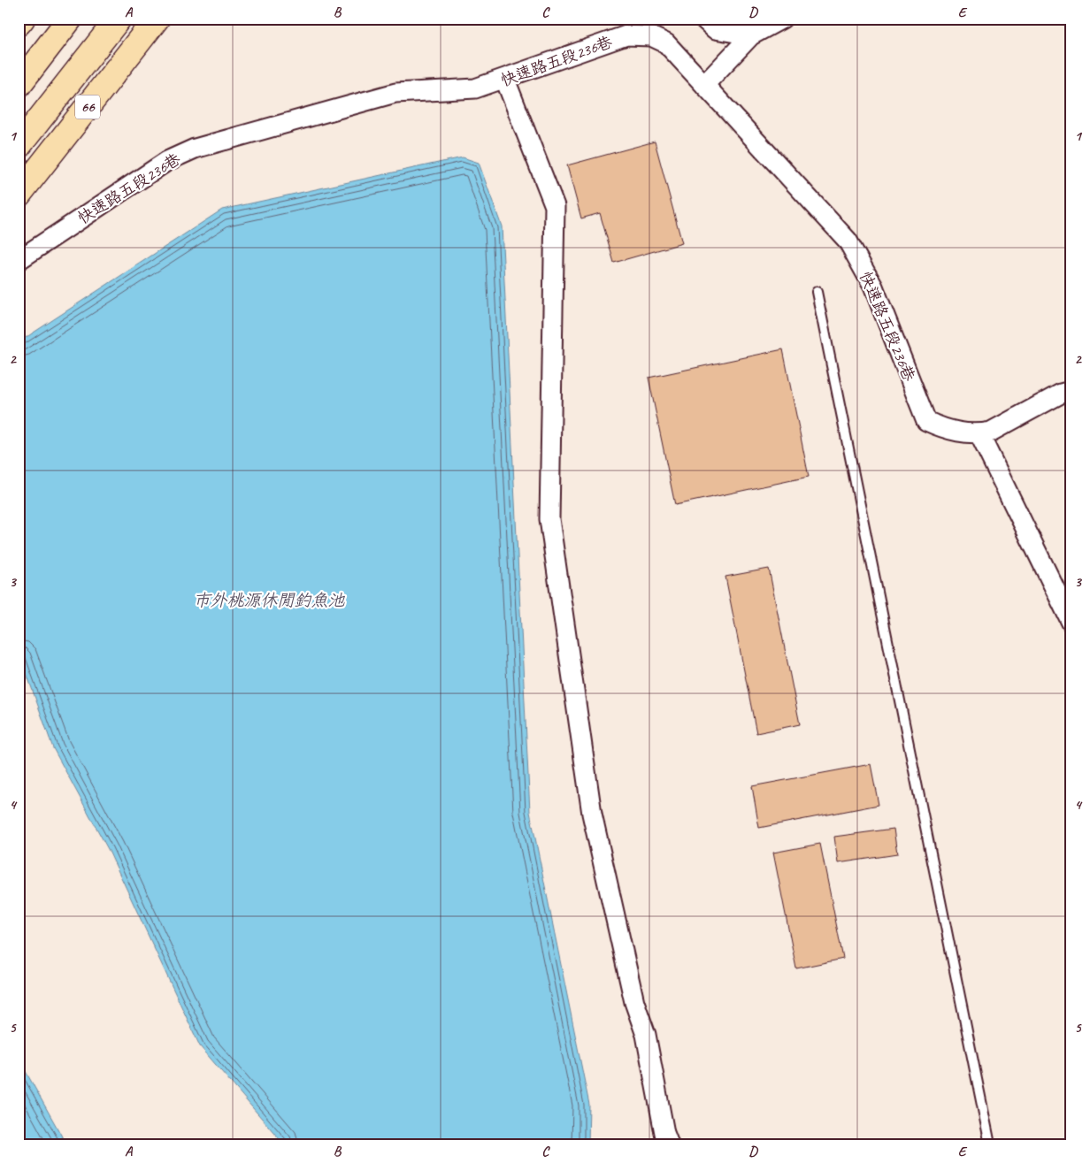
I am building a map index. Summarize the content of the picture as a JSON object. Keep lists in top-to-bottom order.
{
  "streets": {
    "main road": ["66"],
    "street": ["快速路五段236巷"]
  },
  "water": ["市外桃源休閒釣魚池"],
  "grid": {
    "columns": [
      "A",
      "B",
      "C",
      "D",
      "E"
    ],
    "rows": [
      "1",
      "2",
      "3",
      "4",
      "5"
    ]
  }
}
